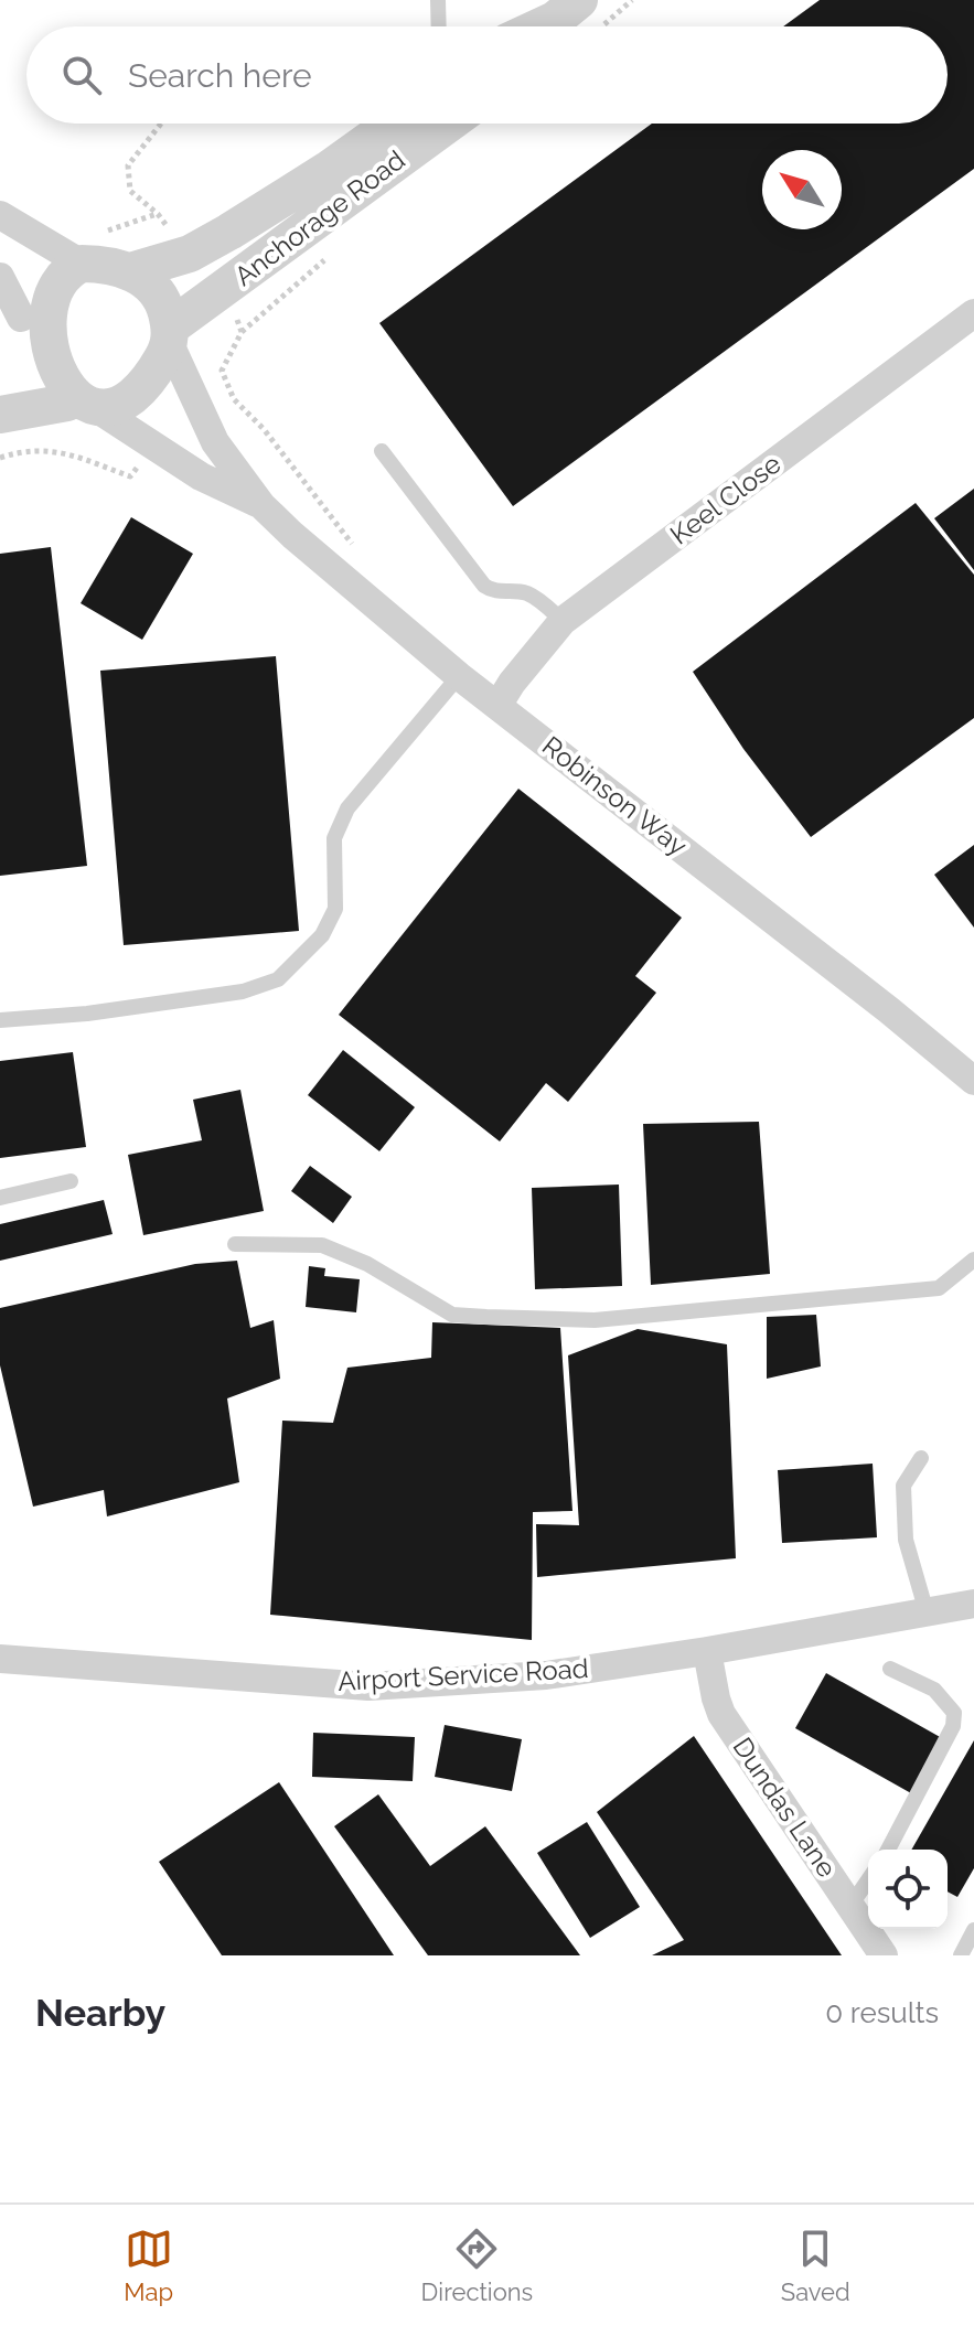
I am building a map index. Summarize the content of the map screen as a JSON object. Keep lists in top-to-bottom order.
{
  "streets": {
    "street": [
      "Anchorage Road",
      "Keel Close",
      "Robinson Way",
      "Airport Service Road",
      "Dundas Lane"
    ]
  },
  "crossings": [
    ["Anchorage Road", "Robinson Way"],
    ["Keel Close", "Robinson Way"],
    ["Airport Service Road", "Dundas Lane"]
  ],
  "north": "top left",
  "page": {
    "search": "Search here",
    "heading": ["Nearby", "0 results"],
    "nav": ["Map", "Directions", "Saved"]
  }
}
